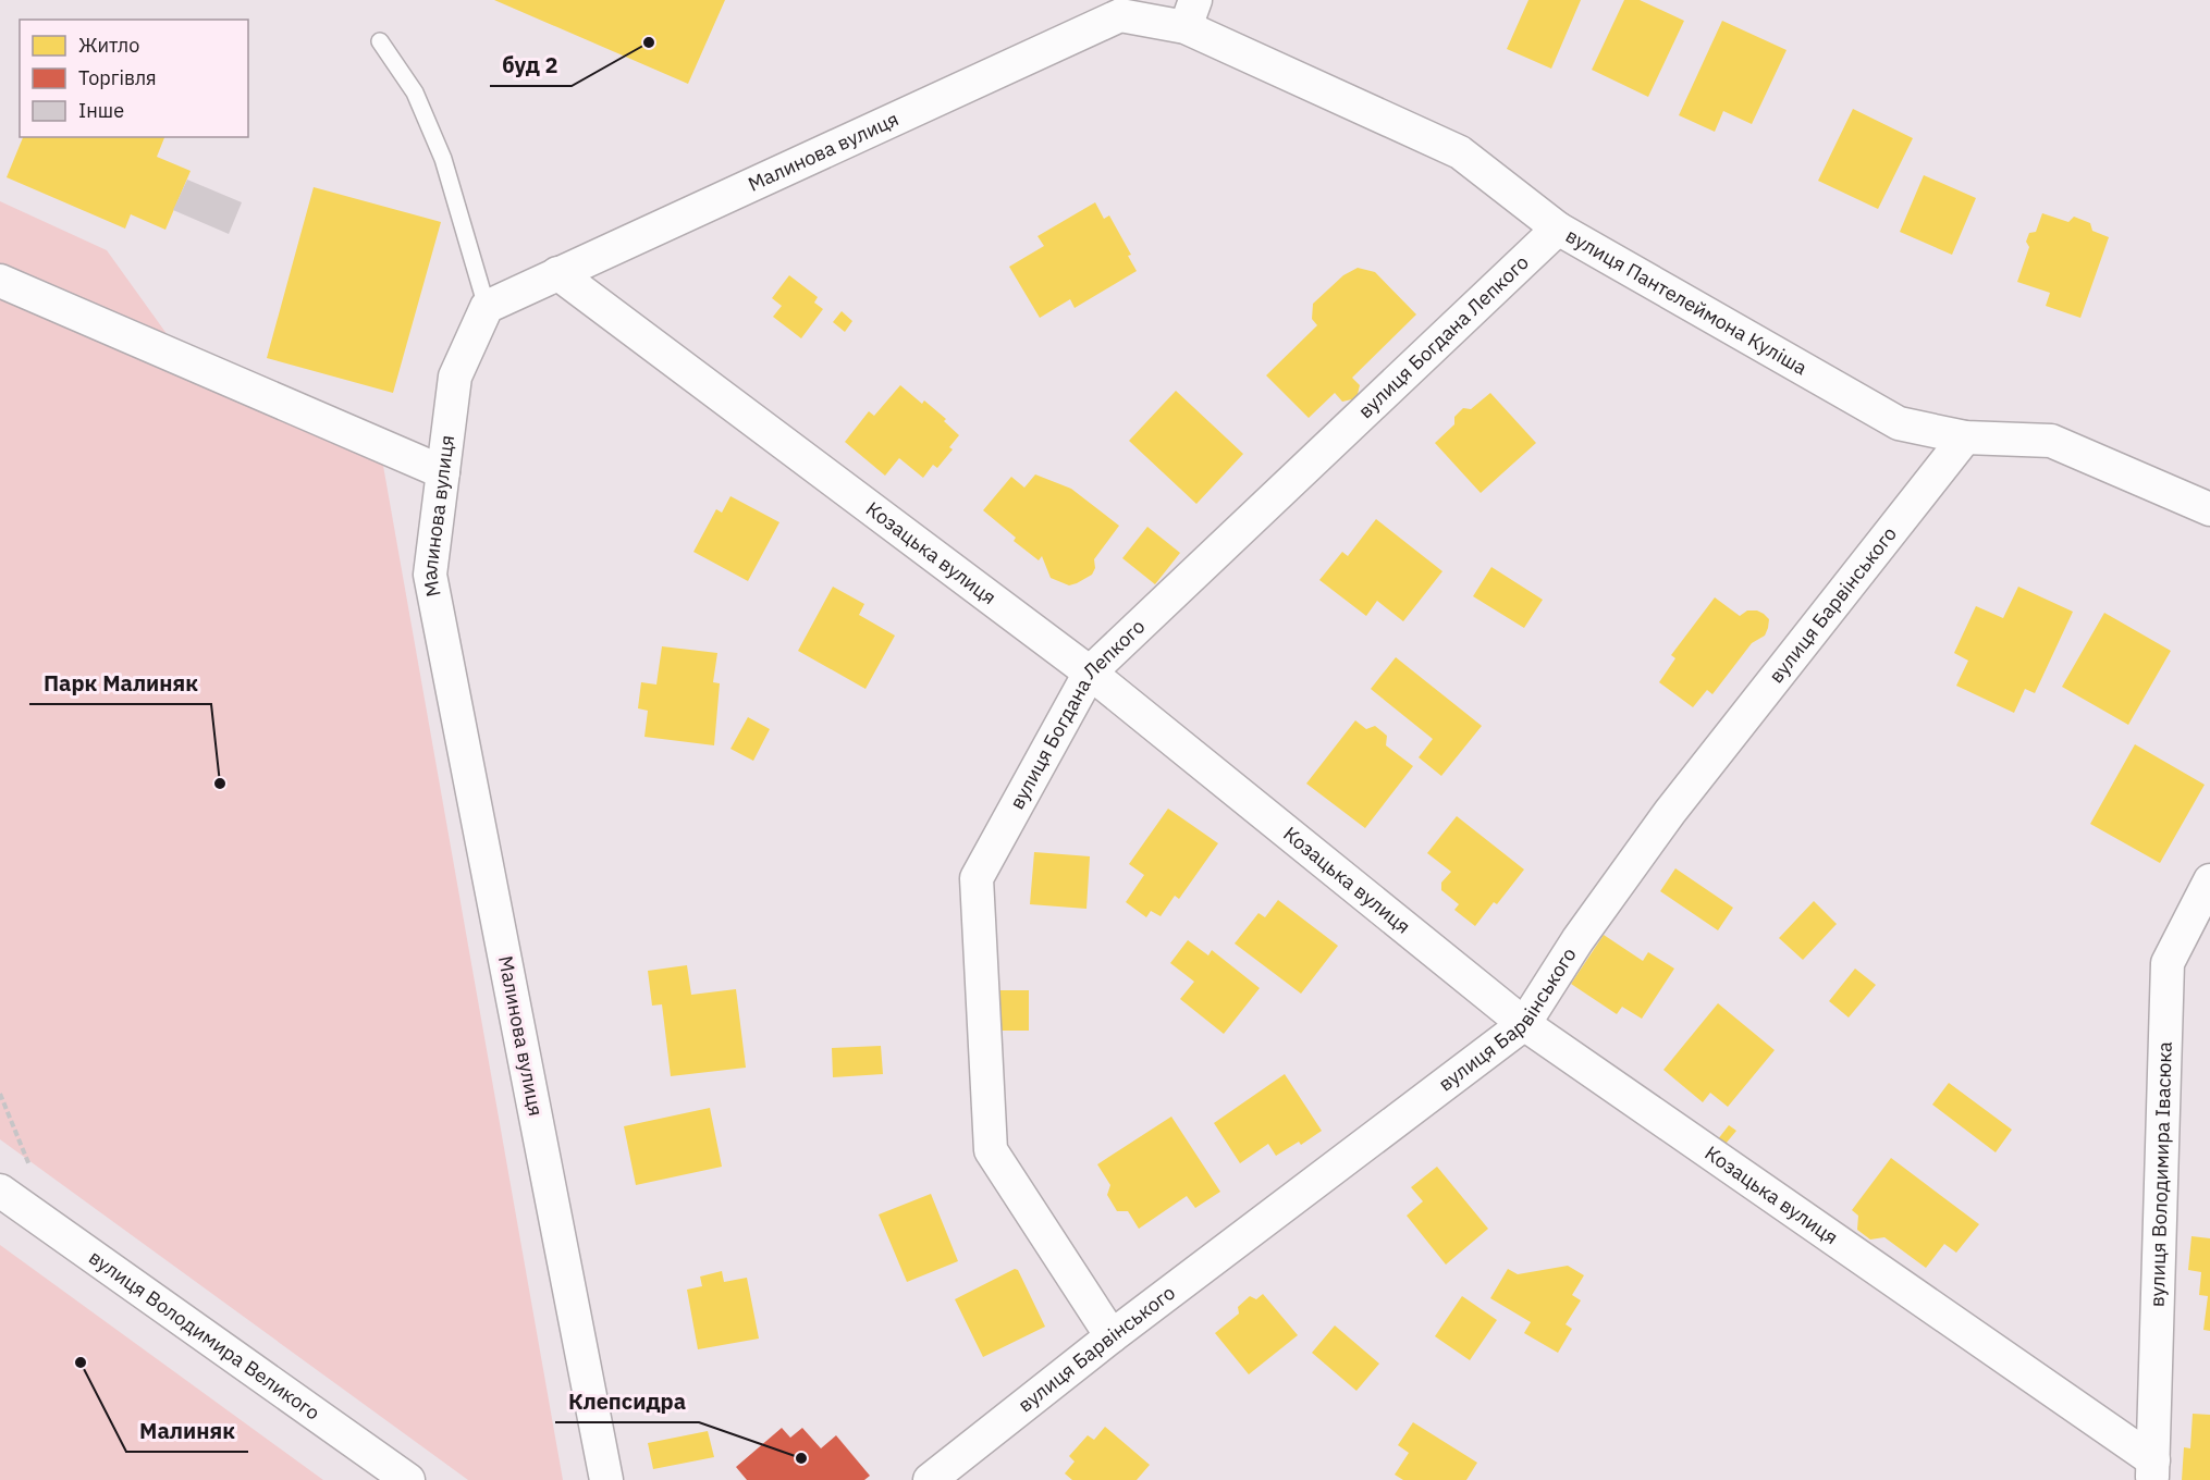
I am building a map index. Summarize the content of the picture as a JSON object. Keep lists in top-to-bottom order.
{
  "streets": {
    "street": [
      "Малинова вулиця",
      "вулиця Пантелеймона Куліша",
      "вулиця Богдана Лепкого",
      "Козацька вулиця",
      "вулиця Барвінського",
      "вулиця Володимира Івасюка",
      "вулиця Володимира Великого"
    ]
  },
  "crossings": [
    ["Малинова вулиця", "вулиця Пантелеймона Куліша"],
    ["Малинова вулиця", "Козацька вулиця"],
    ["вулиця Пантелеймона Куліша", "вулиця Богдана Лепкого"],
    ["вулиця Пантелеймона Куліша", "вулиця Барвінського"],
    ["вулиця Богдана Лепкого", "Козацька вулиця"],
    ["вулиця Богдана Лепкого", "вулиця Барвінського"],
    ["Козацька вулиця", "вулиця Барвінського"],
    ["Козацька вулиця", "вулиця Володимира Івасюка"]
  ],
  "places": [
    "буд 2",
    "Парк Малиняк",
    "Малиняк",
    "Клепсидра"
  ],
  "legend": ["Житло", "Торгівля", "Інше"]
}
